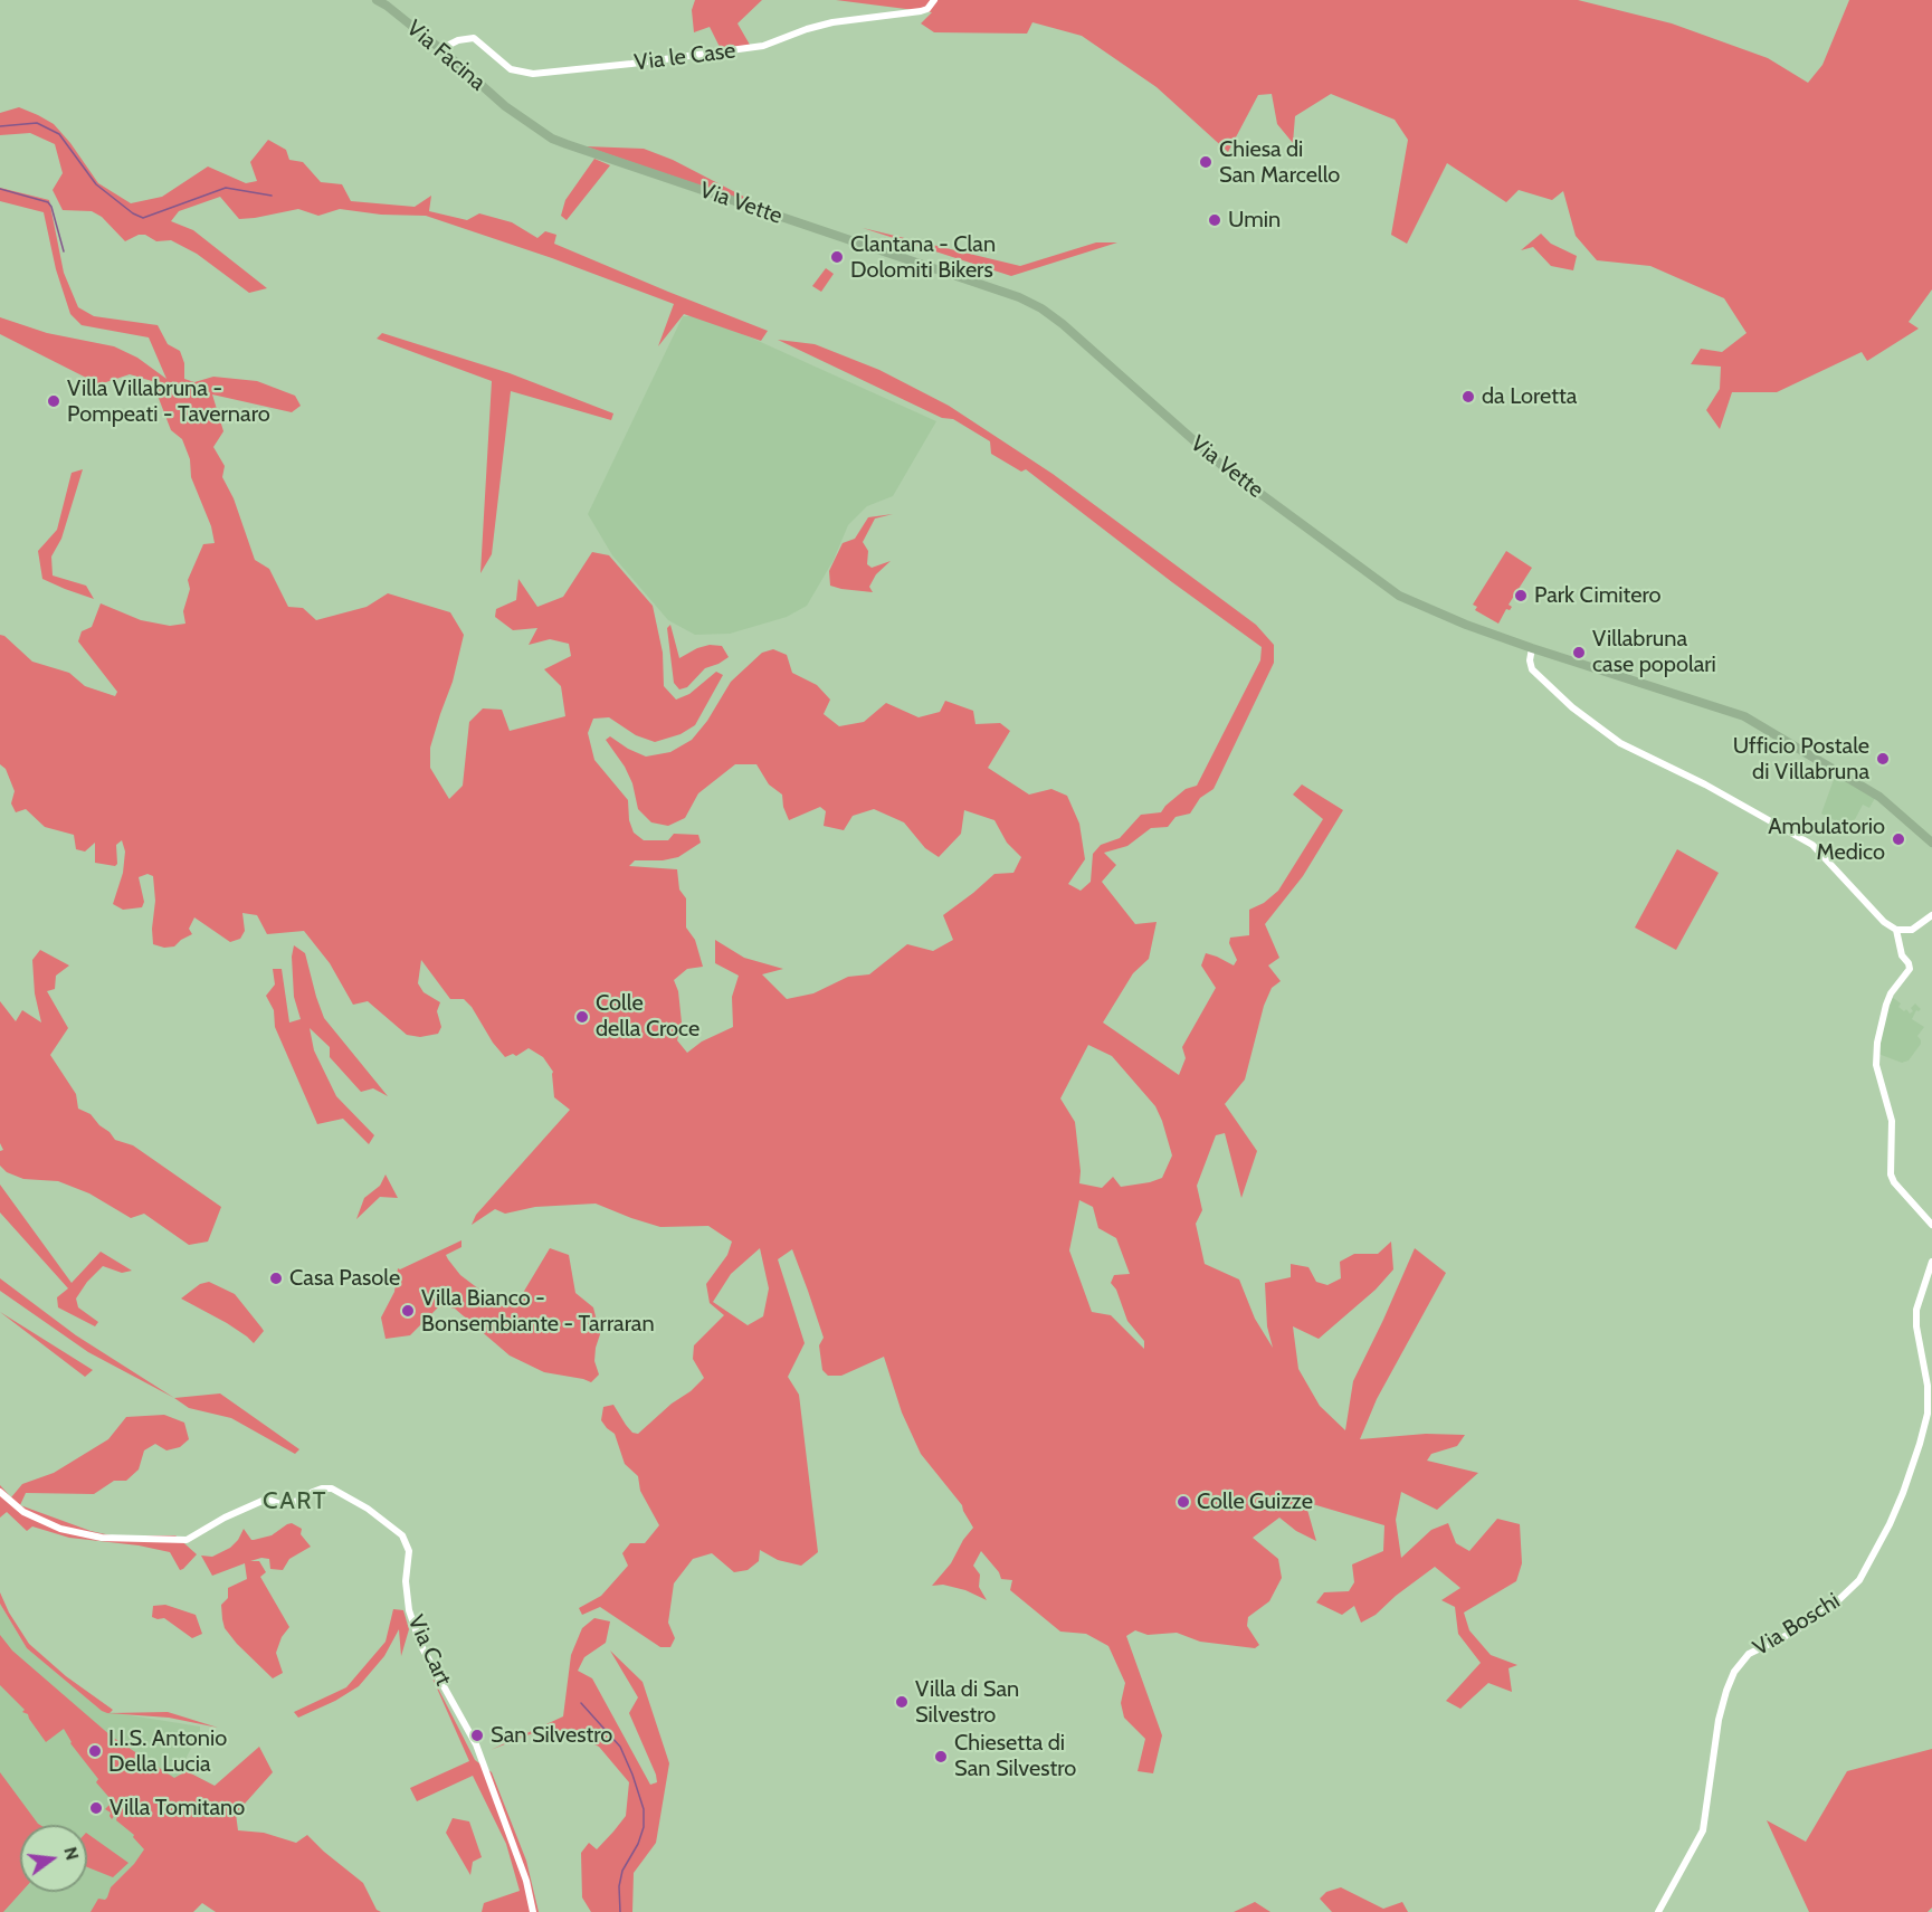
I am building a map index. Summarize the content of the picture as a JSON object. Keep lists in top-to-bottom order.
{
  "streets": {
    "main road": ["Via Facina", "Via Vette"],
    "street": ["Via le Case", "Via Boschi", "Via Cart"]
  },
  "crossings": [
    ["Via Facina", "Via le Case"],
    ["Via Facina", "Via Vette"]
  ],
  "districts": ["CART"],
  "places": [
    "Chiesa di San Marcello",
    "Umin",
    "Clantana - Clan Dolomiti Bikers",
    "da Loretta",
    "Villa Villabruna - Pompeati - Tavernaro",
    "Park Cimitero",
    "Villabruna case popolari",
    "Ufficio Postale di Villabruna",
    "Ambulatorio Medico",
    "Colle della Croce",
    "Casa Pasole",
    "Villa Bianco - Bonsembiante - Tarraran",
    "Colle Guizze",
    "Villa di San Silvestro",
    "San Silvestro",
    "I.I.S. Antonio Della Lucia",
    "Chiesetta di San Silvestro",
    "Villa Tomitano"
  ],
  "north": "right"
}
